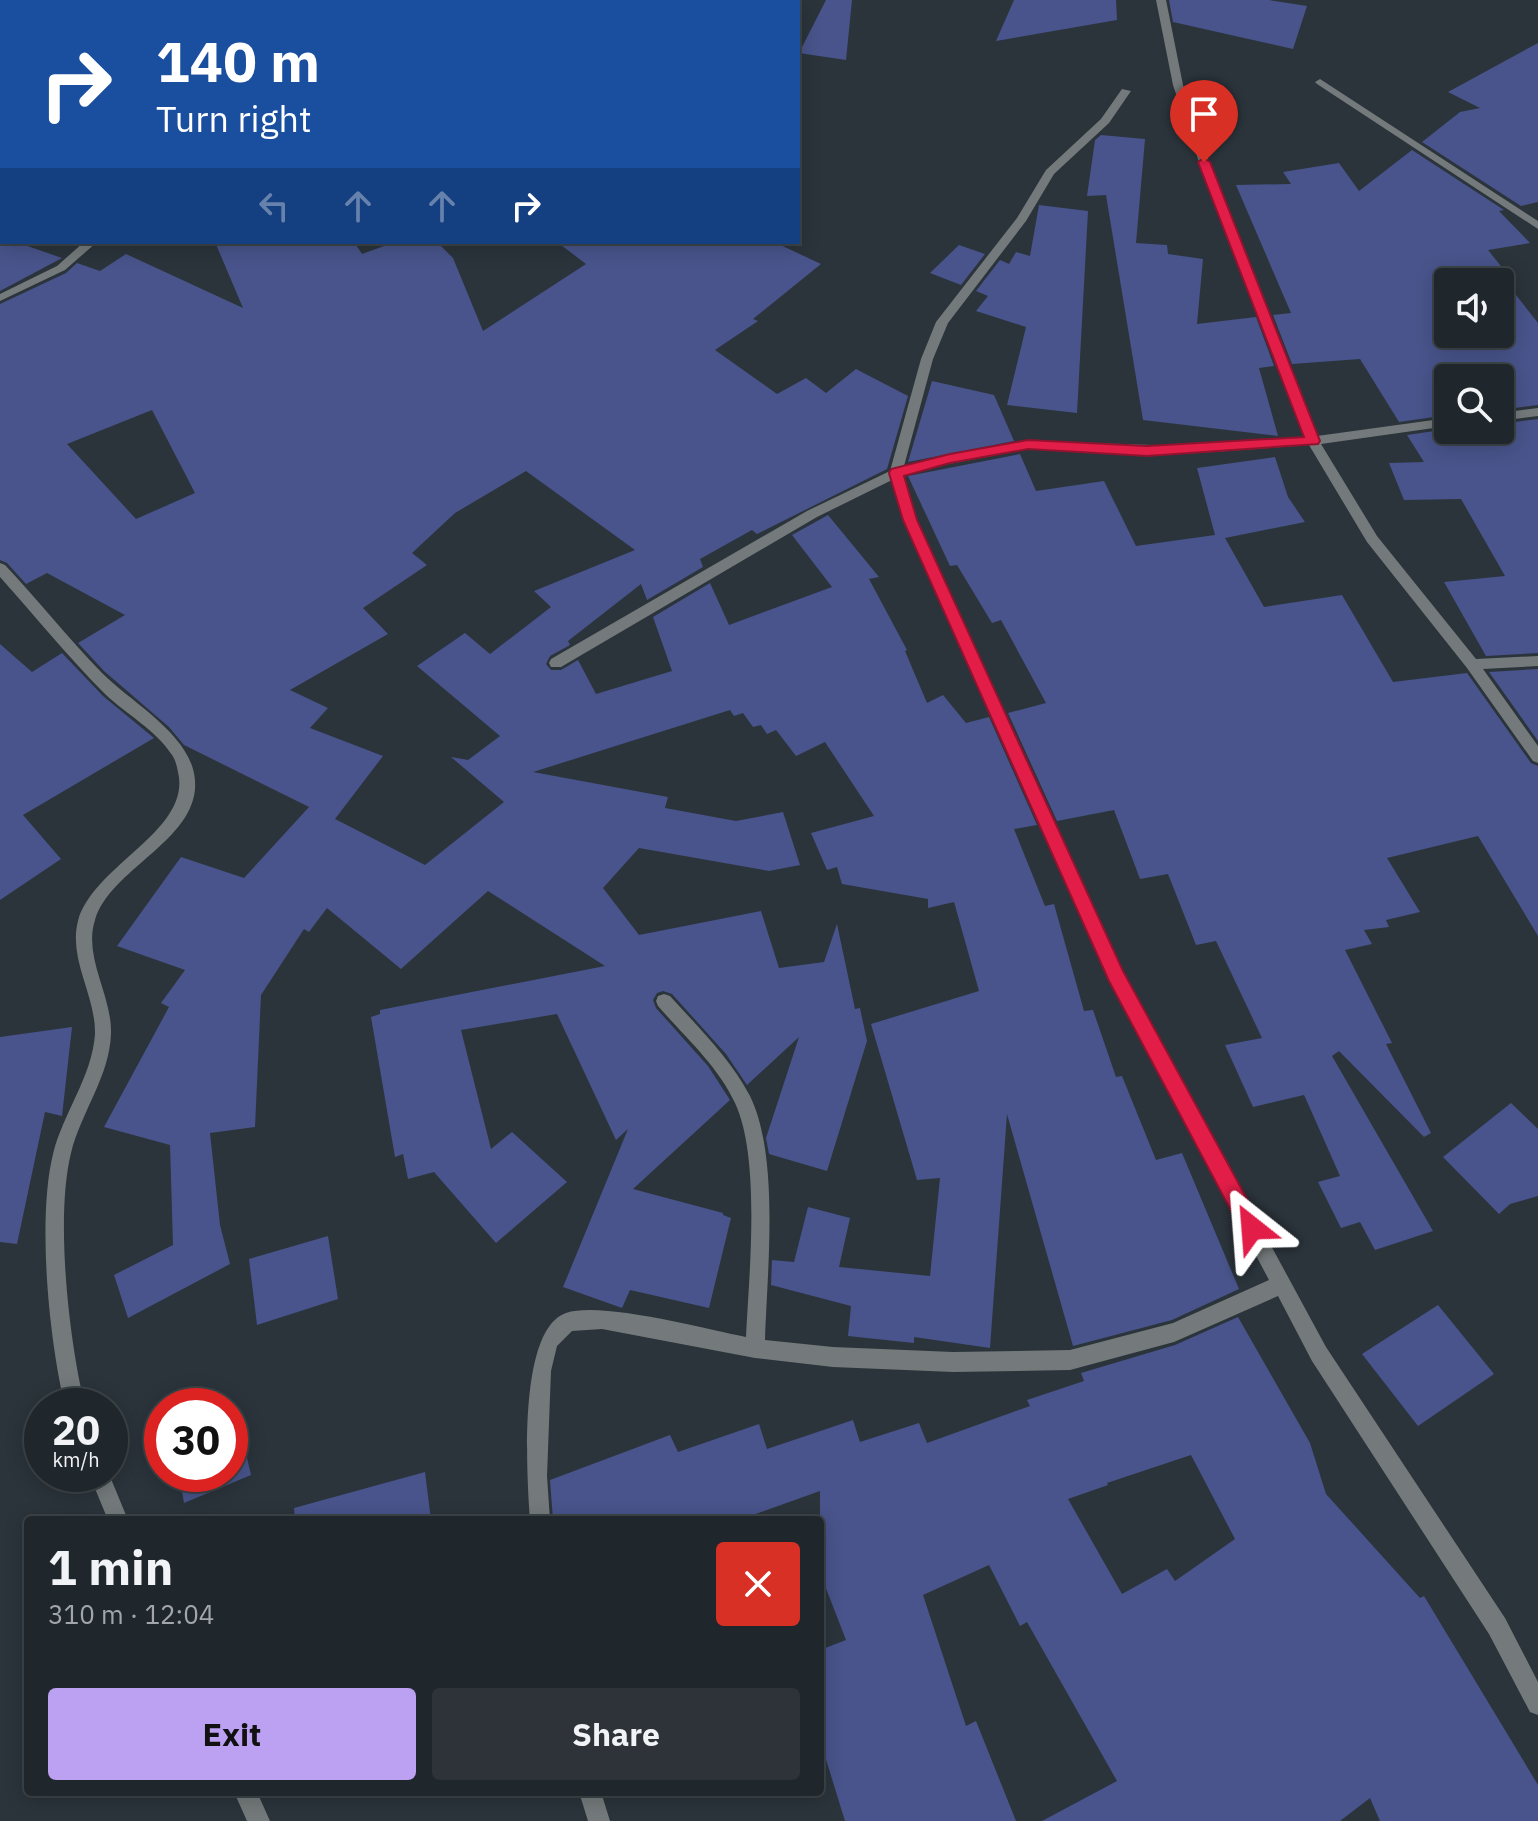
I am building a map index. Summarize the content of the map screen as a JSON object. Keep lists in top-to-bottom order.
{
  "page": {
    "turn": ["140 m", "Turn right"],
    "speed": "20 km/h",
    "limit": "30",
    "heading": ["1 min", "310 m · 12:04"],
    "buttons": ["Exit", "Share"]
  }
}
